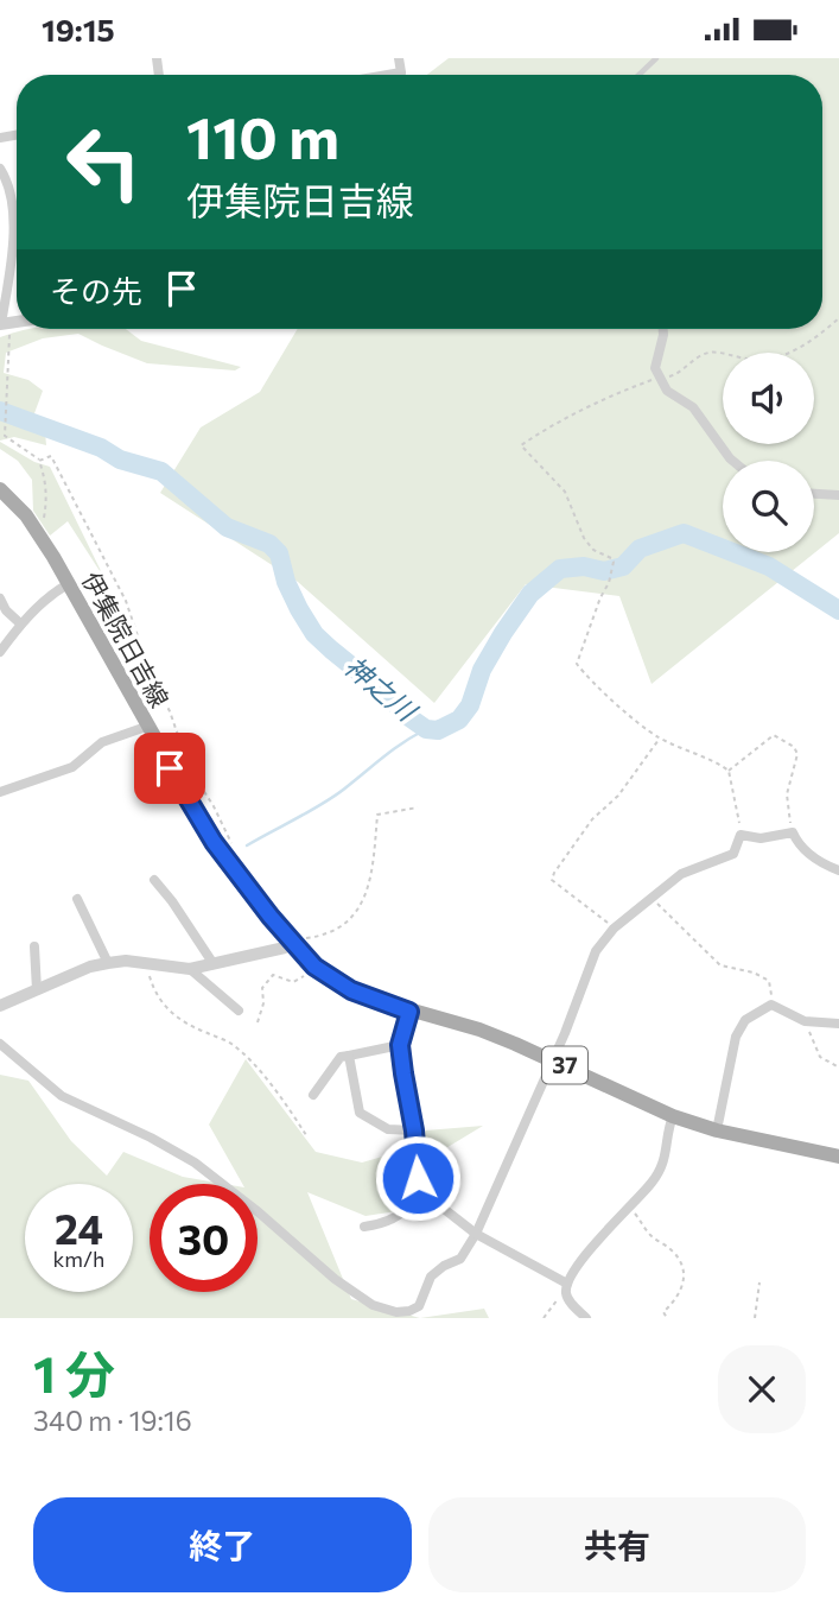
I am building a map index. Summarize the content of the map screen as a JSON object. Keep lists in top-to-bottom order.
{
  "streets": {
    "main road": ["伊集院日吉線", "37"]
  },
  "water": ["神之川"],
  "page": {
    "status": "19:15",
    "turn": ["110 m", "伊集院日吉線"],
    "then": "その先",
    "speed": "24 km/h",
    "limit": "30",
    "heading": ["1 分", "340 m · 19:16"],
    "buttons": ["終了", "共有"]
  }
}
